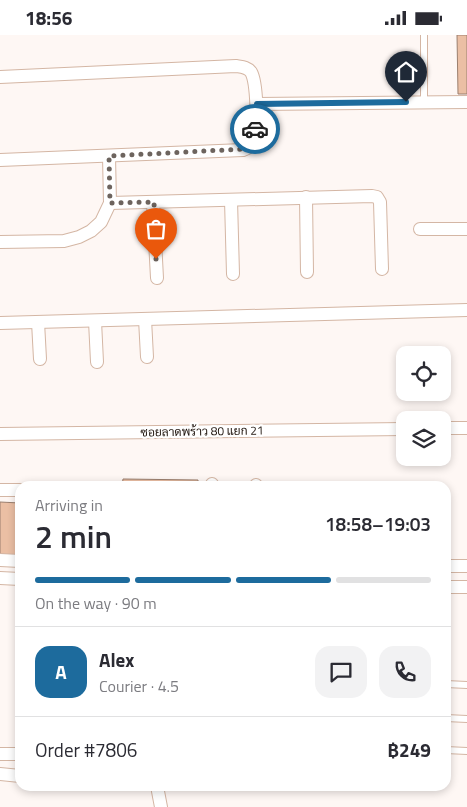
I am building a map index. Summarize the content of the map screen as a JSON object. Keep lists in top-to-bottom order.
{
  "streets": {
    "street": ["ซอยลาดพร้าว 80 แยก 21"]
  },
  "page": {
    "status": "18:56",
    "heading": ["2 min", "Arriving in", "18:58–19:03"],
    "panel": [
      "Alex",
      "Courier · 4.5",
      "Order #7806",
      "฿249"
    ],
    "bar": "On the way · 90 m",
    "round": "A"
  }
}
